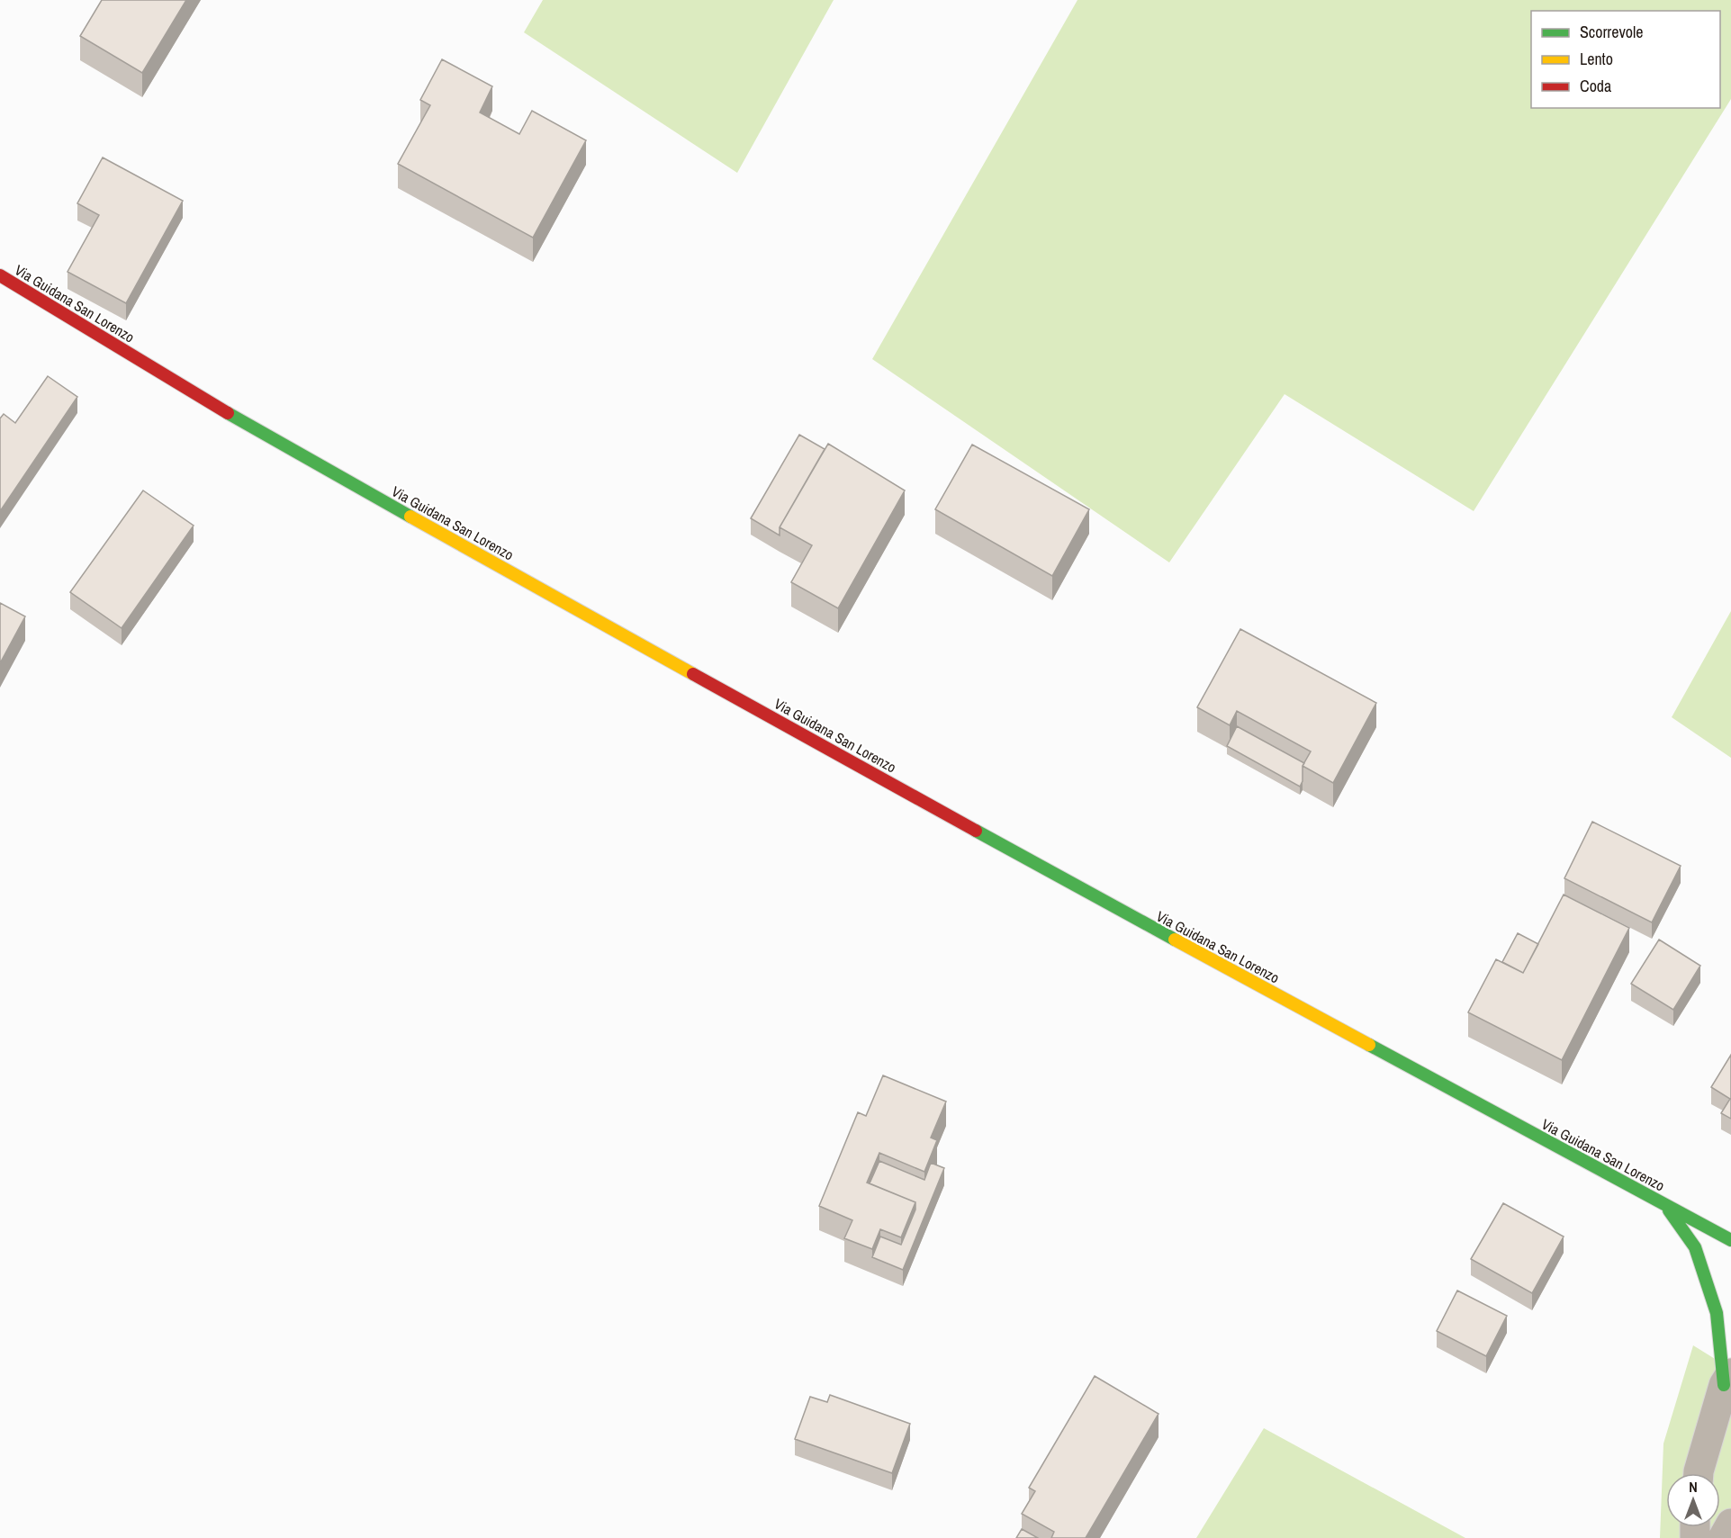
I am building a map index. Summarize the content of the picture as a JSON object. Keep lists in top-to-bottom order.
{
  "streets": {
    "street": ["Via Guidana San Lorenzo"]
  },
  "legend": ["Scorrevole", "Lento", "Coda"],
  "north": "top"
}
